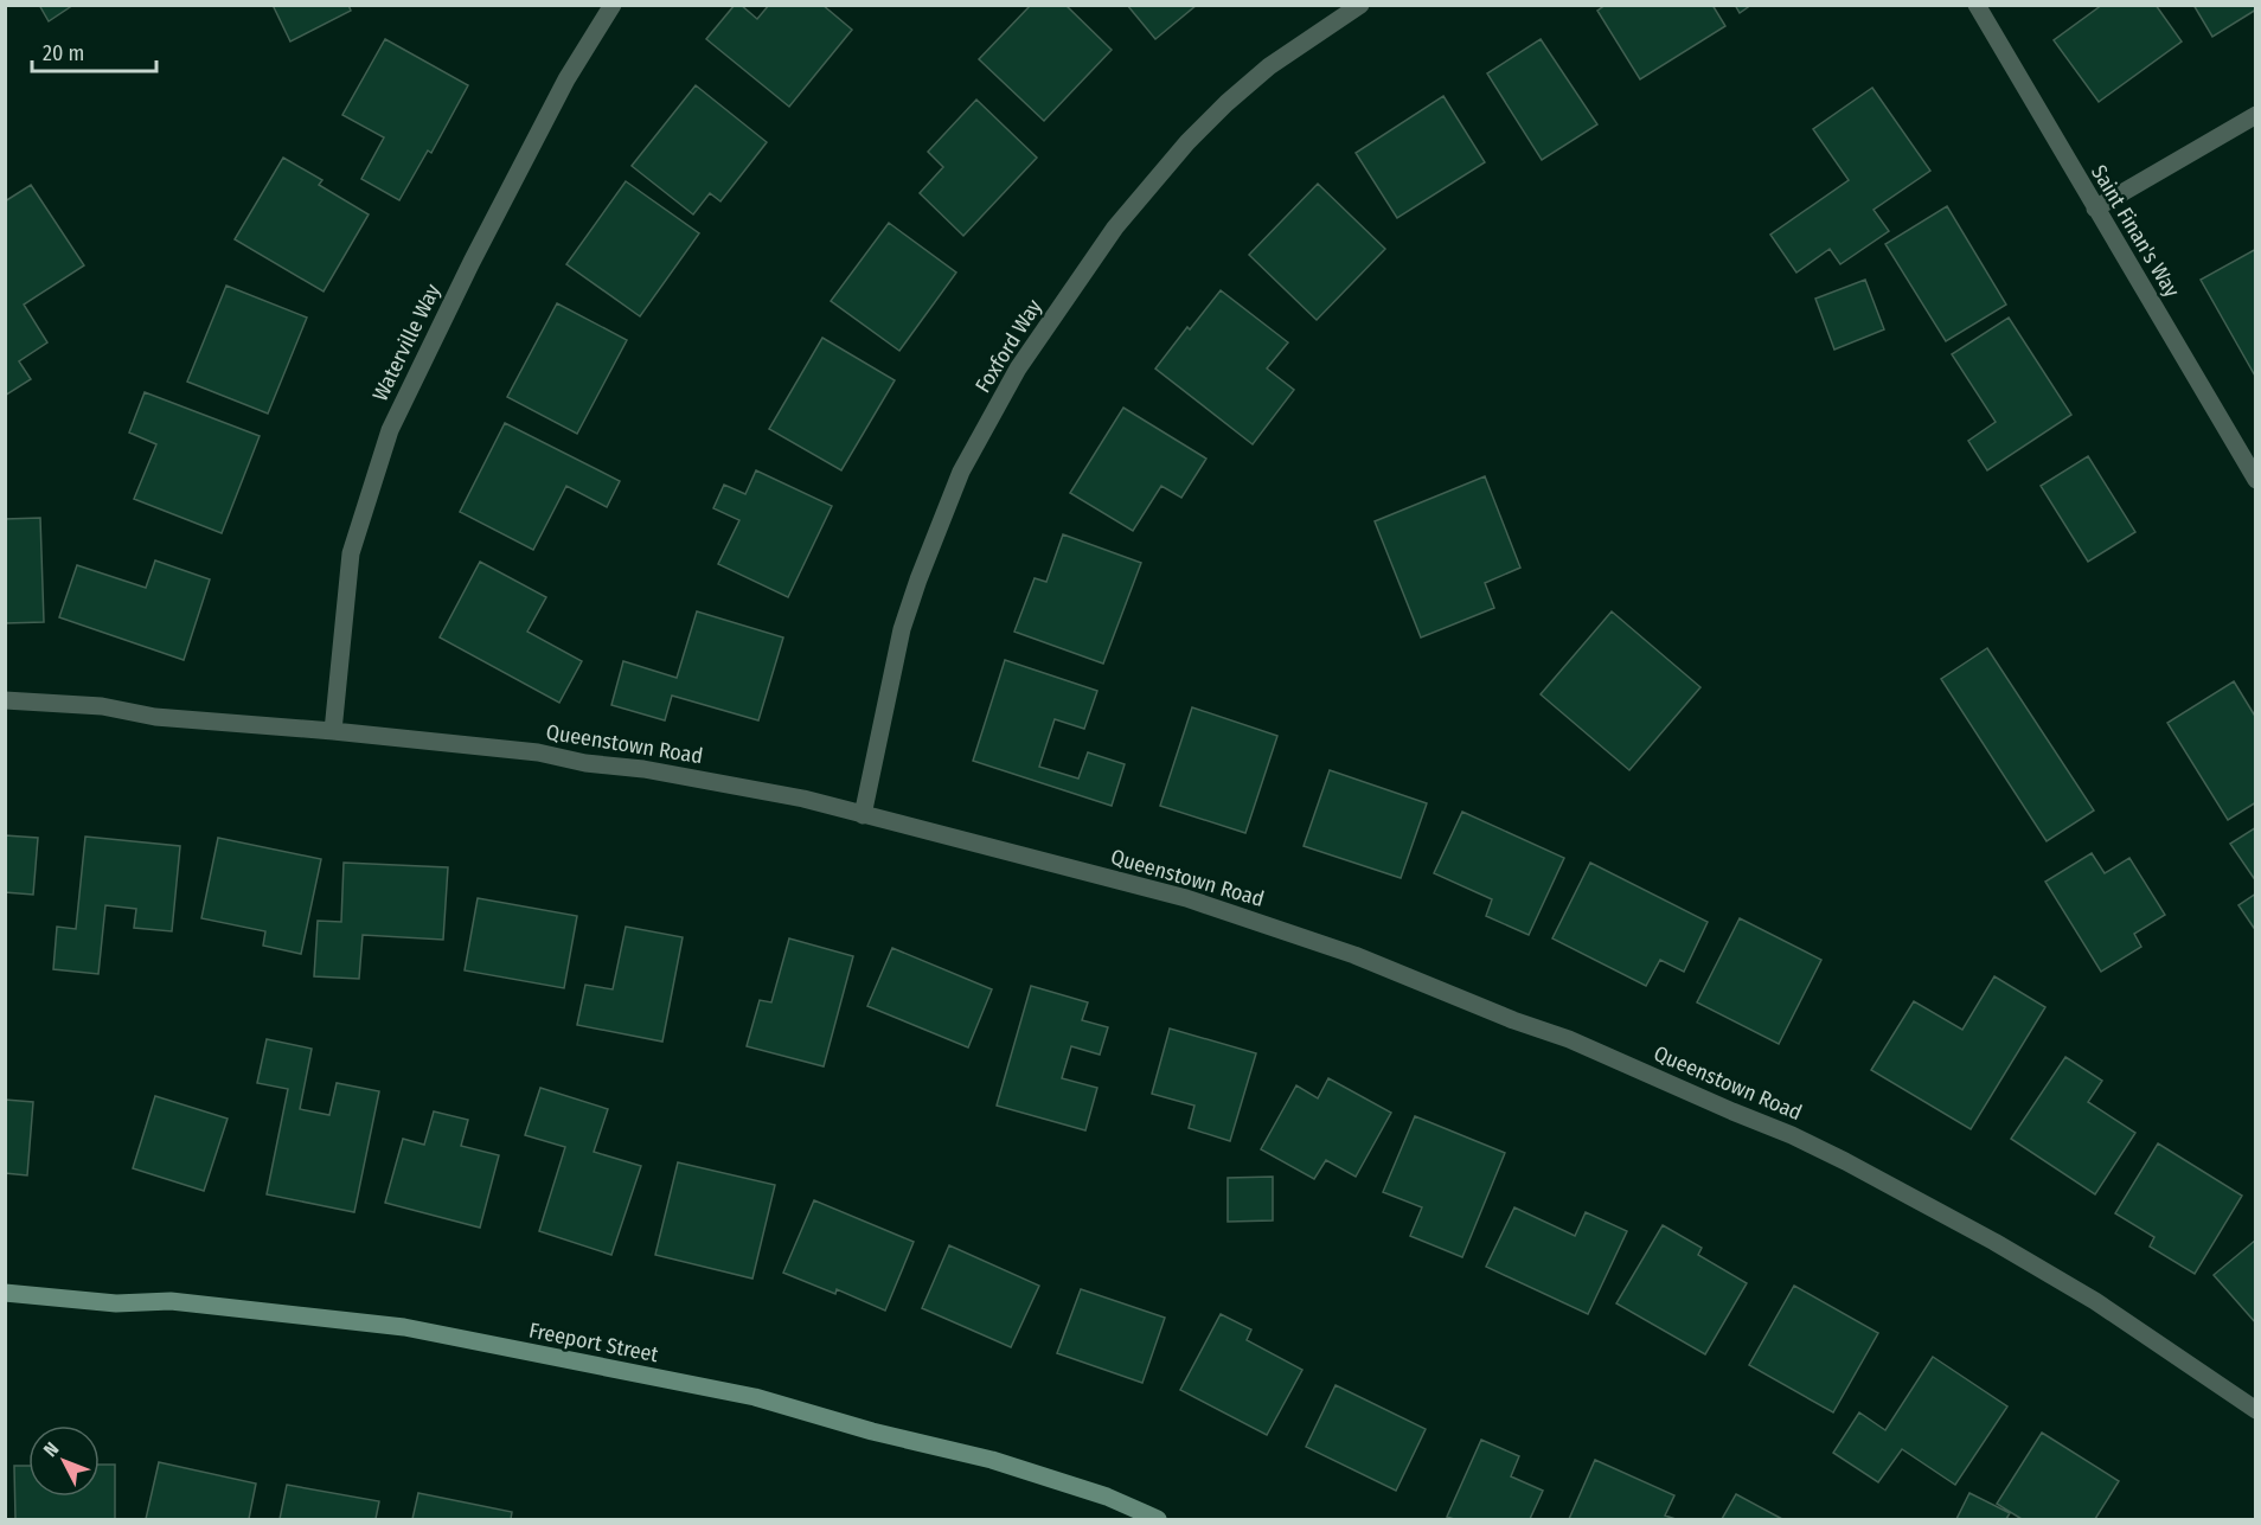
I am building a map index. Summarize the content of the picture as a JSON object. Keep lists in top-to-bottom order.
{
  "streets": {
    "main road": ["Freeport Street"],
    "street": [
      "Saint Finan's Way",
      "Waterville Way",
      "Foxford Way",
      "Queenstown Road"
    ]
  },
  "crossings": [
    ["Waterville Way", "Queenstown Road"],
    ["Foxford Way", "Queenstown Road"]
  ],
  "scale_bar": "20 m",
  "north": "top left"
}
